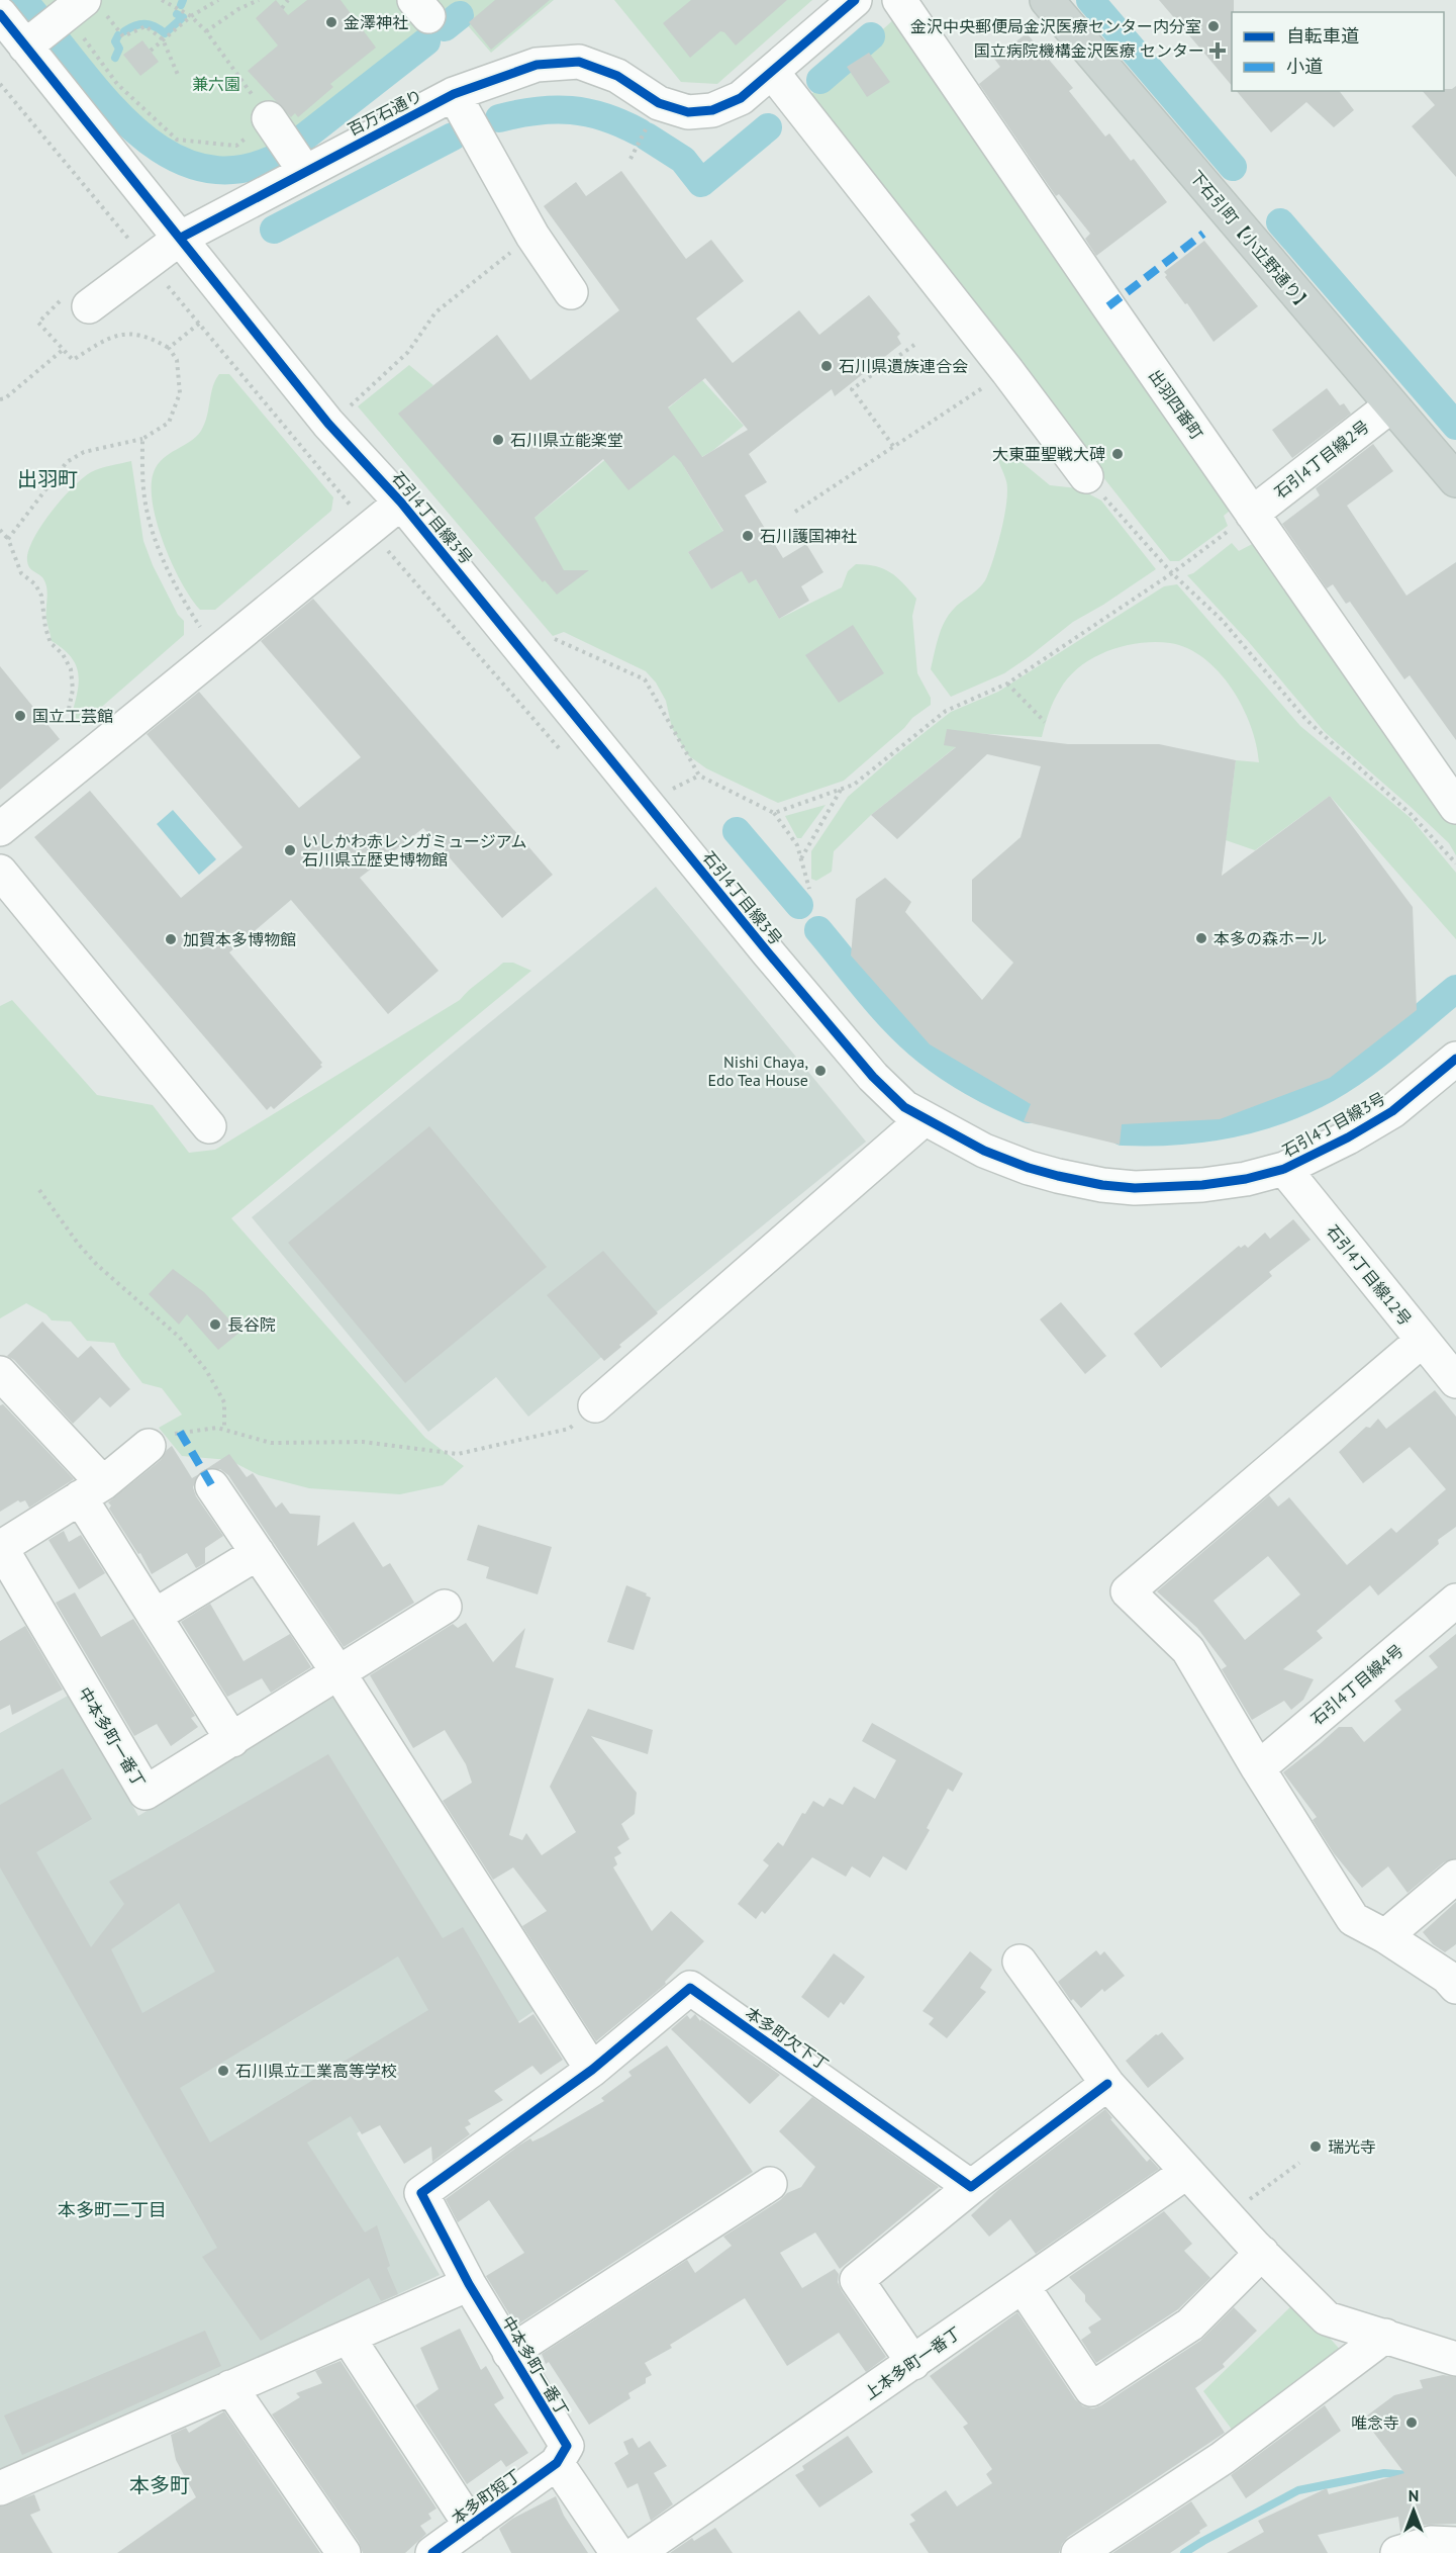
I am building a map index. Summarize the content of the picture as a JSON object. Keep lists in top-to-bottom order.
{
  "streets": {
    "main road": ["下石引町【小立野通り】"],
    "street": [
      "百万石通り",
      "出羽四番町",
      "石引4丁目線2号",
      "石引4丁目線3号",
      "石引4丁目線12号",
      "石引4丁目線4号",
      "中本多町一番丁",
      "本多町欠下丁",
      "上本多町一番丁",
      "本多町短丁"
    ]
  },
  "crossings": [
    ["百万石通り", "石引4丁目線3号"],
    ["下石引町【小立野通り】", "石引4丁目線2号"],
    ["出羽四番町", "石引4丁目線2号"],
    ["石引4丁目線3号", "石引4丁目線12号"],
    ["中本多町一番丁", "本多町欠下丁"],
    ["中本多町一番丁", "本多町短丁"]
  ],
  "districts": ["出羽町", "本多町二丁目", "本多町"],
  "parks": ["兼六園"],
  "places": {
    "other": [
      "金澤神社",
      "金沢中央郵便局金沢医療センター内分室",
      "石川県遺族連合会",
      "石川県立能楽堂",
      "大東亜聖戦大碑",
      "石川護国神社",
      "国立工芸館",
      "いしかわ赤レンガミュージアム 石川県立歴史博物館",
      "本多の森ホール",
      "加賀本多博物館",
      "Nishi Chaya, Edo Tea House",
      "長谷院",
      "石川県立工業高等学校",
      "瑞光寺",
      "唯念寺"
    ],
    "health": ["国立病院機構金沢医療 センター"]
  },
  "legend": ["自転車道", "小道"],
  "north": "top"
}
